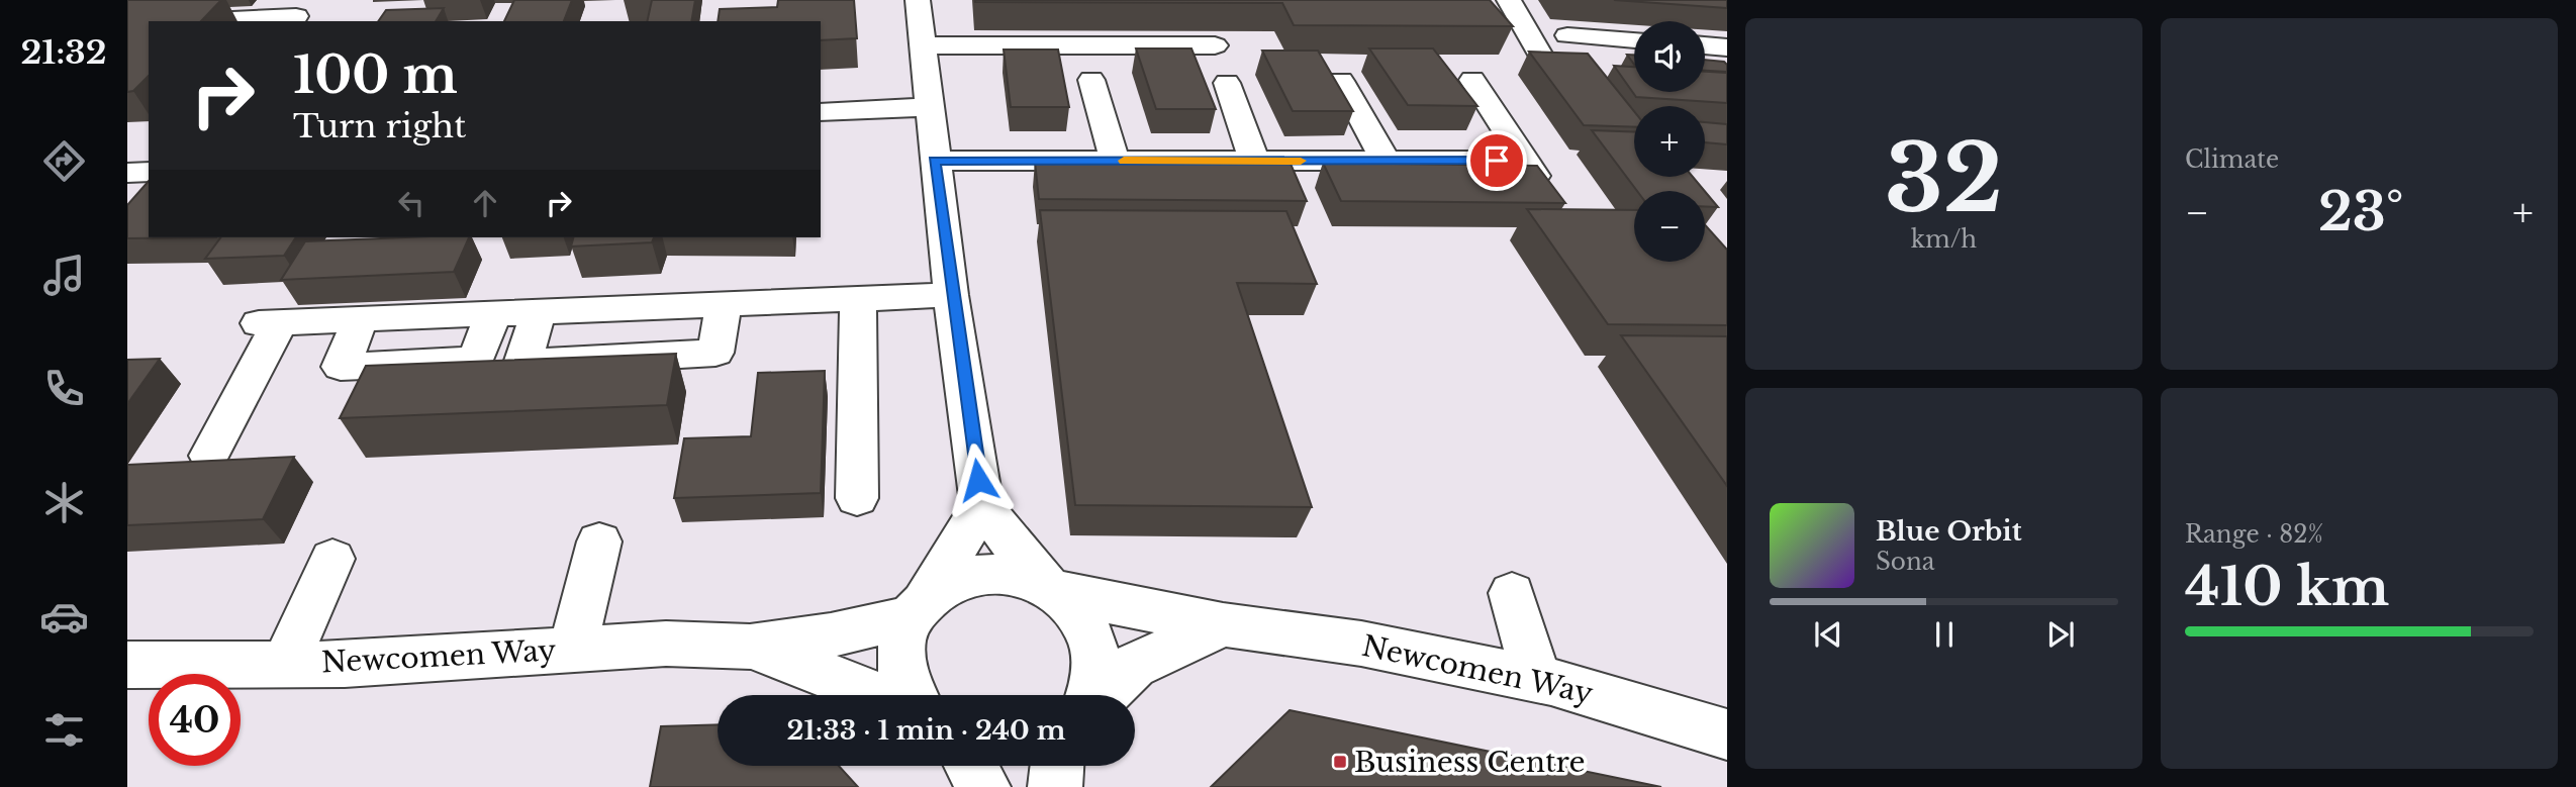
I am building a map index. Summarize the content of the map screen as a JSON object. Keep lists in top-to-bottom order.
{
  "streets": {
    "street": ["Newcomen Way"]
  },
  "places": {
    "transit": ["Business Centre"]
  },
  "page": {
    "tabs": "21:32",
    "tile": [
      ["32", "km/h"],
      "Climate",
      ["Range · 82%", "410 km"]
    ],
    "map_buttons": ["+", "−"],
    "turn": ["100 m", "Turn right"],
    "heat": ["−", "23°", "+"],
    "song": ["Blue Orbit", "Sona"],
    "limit": "40",
    "trip": "21:33 · 1 min · 240 m"
  }
}
